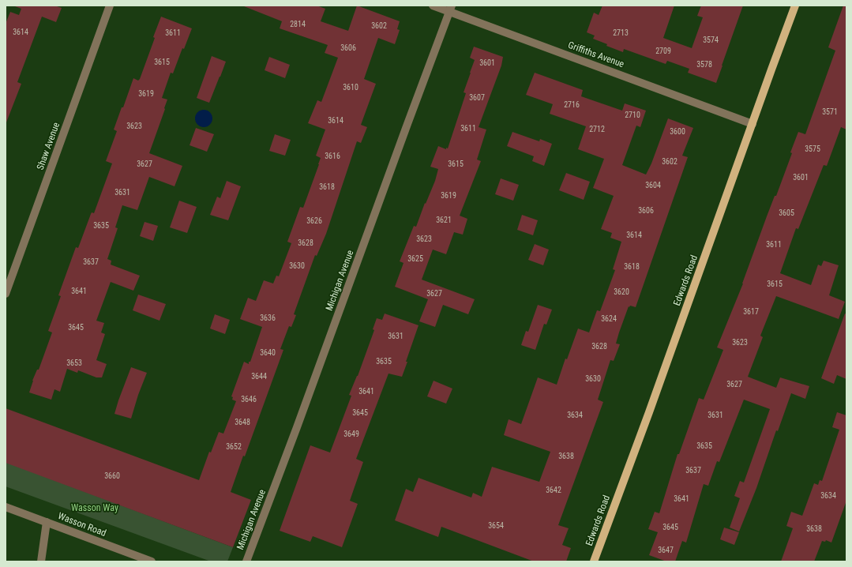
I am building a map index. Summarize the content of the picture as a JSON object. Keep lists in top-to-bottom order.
{
  "streets": {
    "main road": ["Edwards Road"],
    "street": [
      "Griffiths Avenue",
      "Shaw Avenue",
      "Michigan Avenue",
      "Wasson Road"
    ]
  },
  "crossings": [
    ["Griffiths Avenue", "Michigan Avenue"],
    ["Griffiths Avenue", "Edwards Road"]
  ],
  "parks": ["Wasson Way"],
  "house_numbers": [
    "2814",
    "3602",
    "3614",
    "3611",
    "2713",
    "3574",
    "3606",
    "2709",
    "3615",
    "3601",
    "3578",
    "3610",
    "3619",
    "3607",
    "2716",
    "3571",
    "2710",
    "3614",
    "3623",
    "3611",
    "2712",
    "3600",
    "3575",
    "3616",
    "3602",
    "3627",
    "3615",
    "3601",
    "3604",
    "3618",
    "3631",
    "3619",
    "3606",
    "3605",
    "3621",
    "3626",
    "3635",
    "3614",
    "3623",
    "3628",
    "3611",
    "3625",
    "3637",
    "3630",
    "3618",
    "3615",
    "3641",
    "3620",
    "3627",
    "3617",
    "3636",
    "3624",
    "3645",
    "3631",
    "3623",
    "3628",
    "3640",
    "3635",
    "3653",
    "3644",
    "3630",
    "3627",
    "3641",
    "3646",
    "3645",
    "3634",
    "3631",
    "3648",
    "3649",
    "3635",
    "3652",
    "3638",
    "3637",
    "3660",
    "3642",
    "3634",
    "3641",
    "3654",
    "3645",
    "3638",
    "3647"
  ]
}
